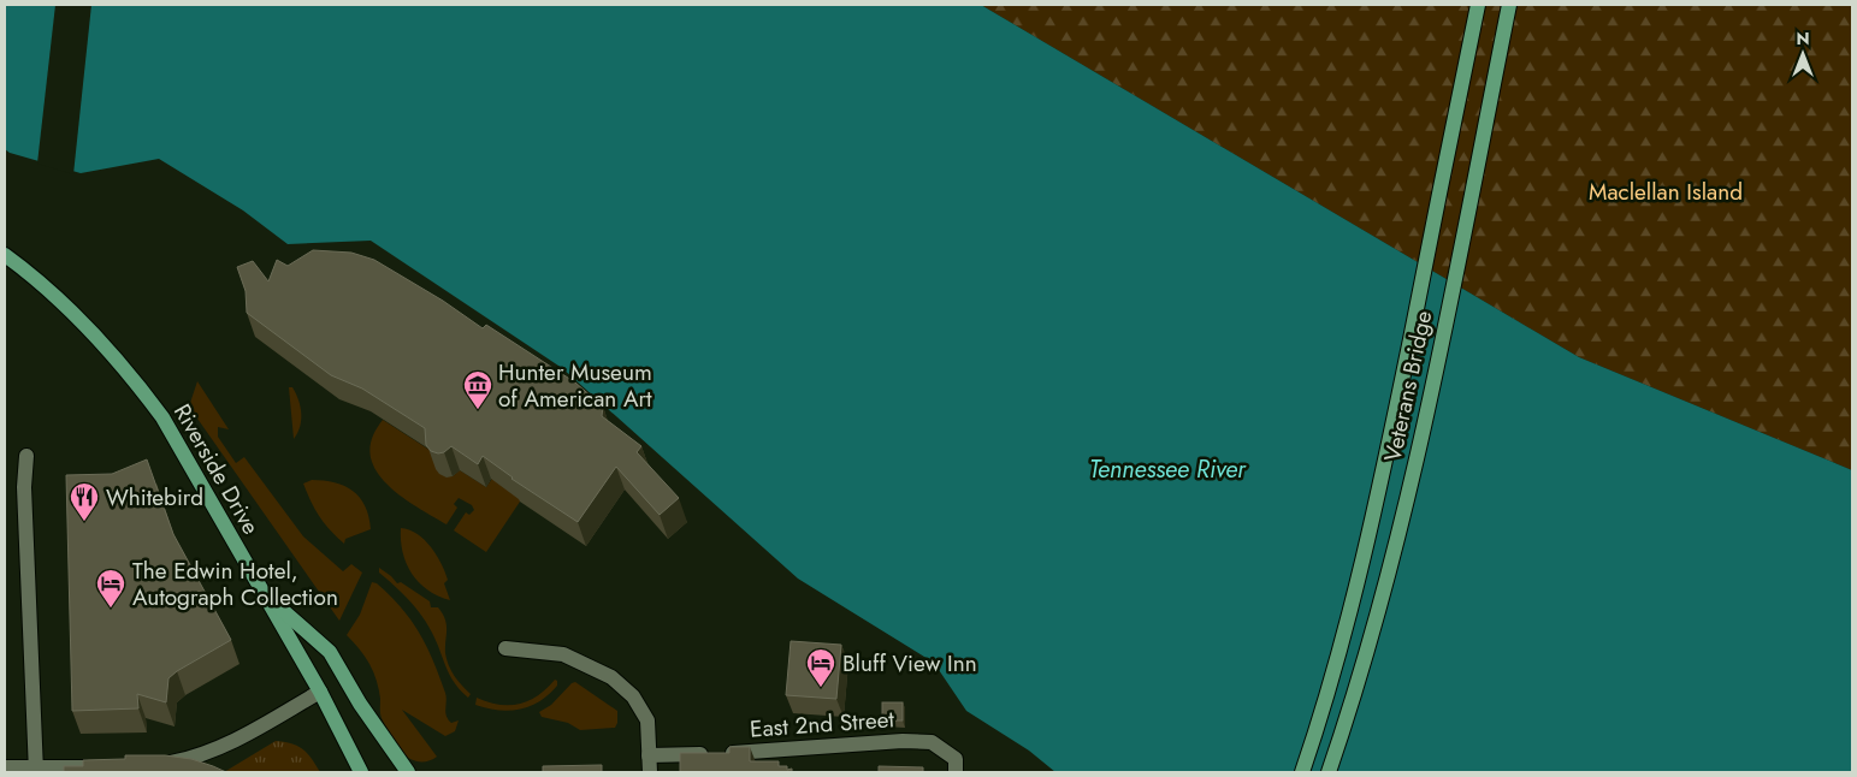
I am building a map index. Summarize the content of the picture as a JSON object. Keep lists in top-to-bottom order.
{
  "streets": {
    "main road": ["Veterans Bridge", "Riverside Drive"],
    "street": ["East 2nd Street"]
  },
  "water": ["Tennessee River"],
  "parks": ["Maclellan Island"],
  "places": {
    "museum": ["Hunter Museum of American Art"],
    "restaurant": ["Whitebird"],
    "hotel": ["The Edwin Hotel, Autograph Collection", "Bluff View Inn"]
  },
  "north": "top"
}
